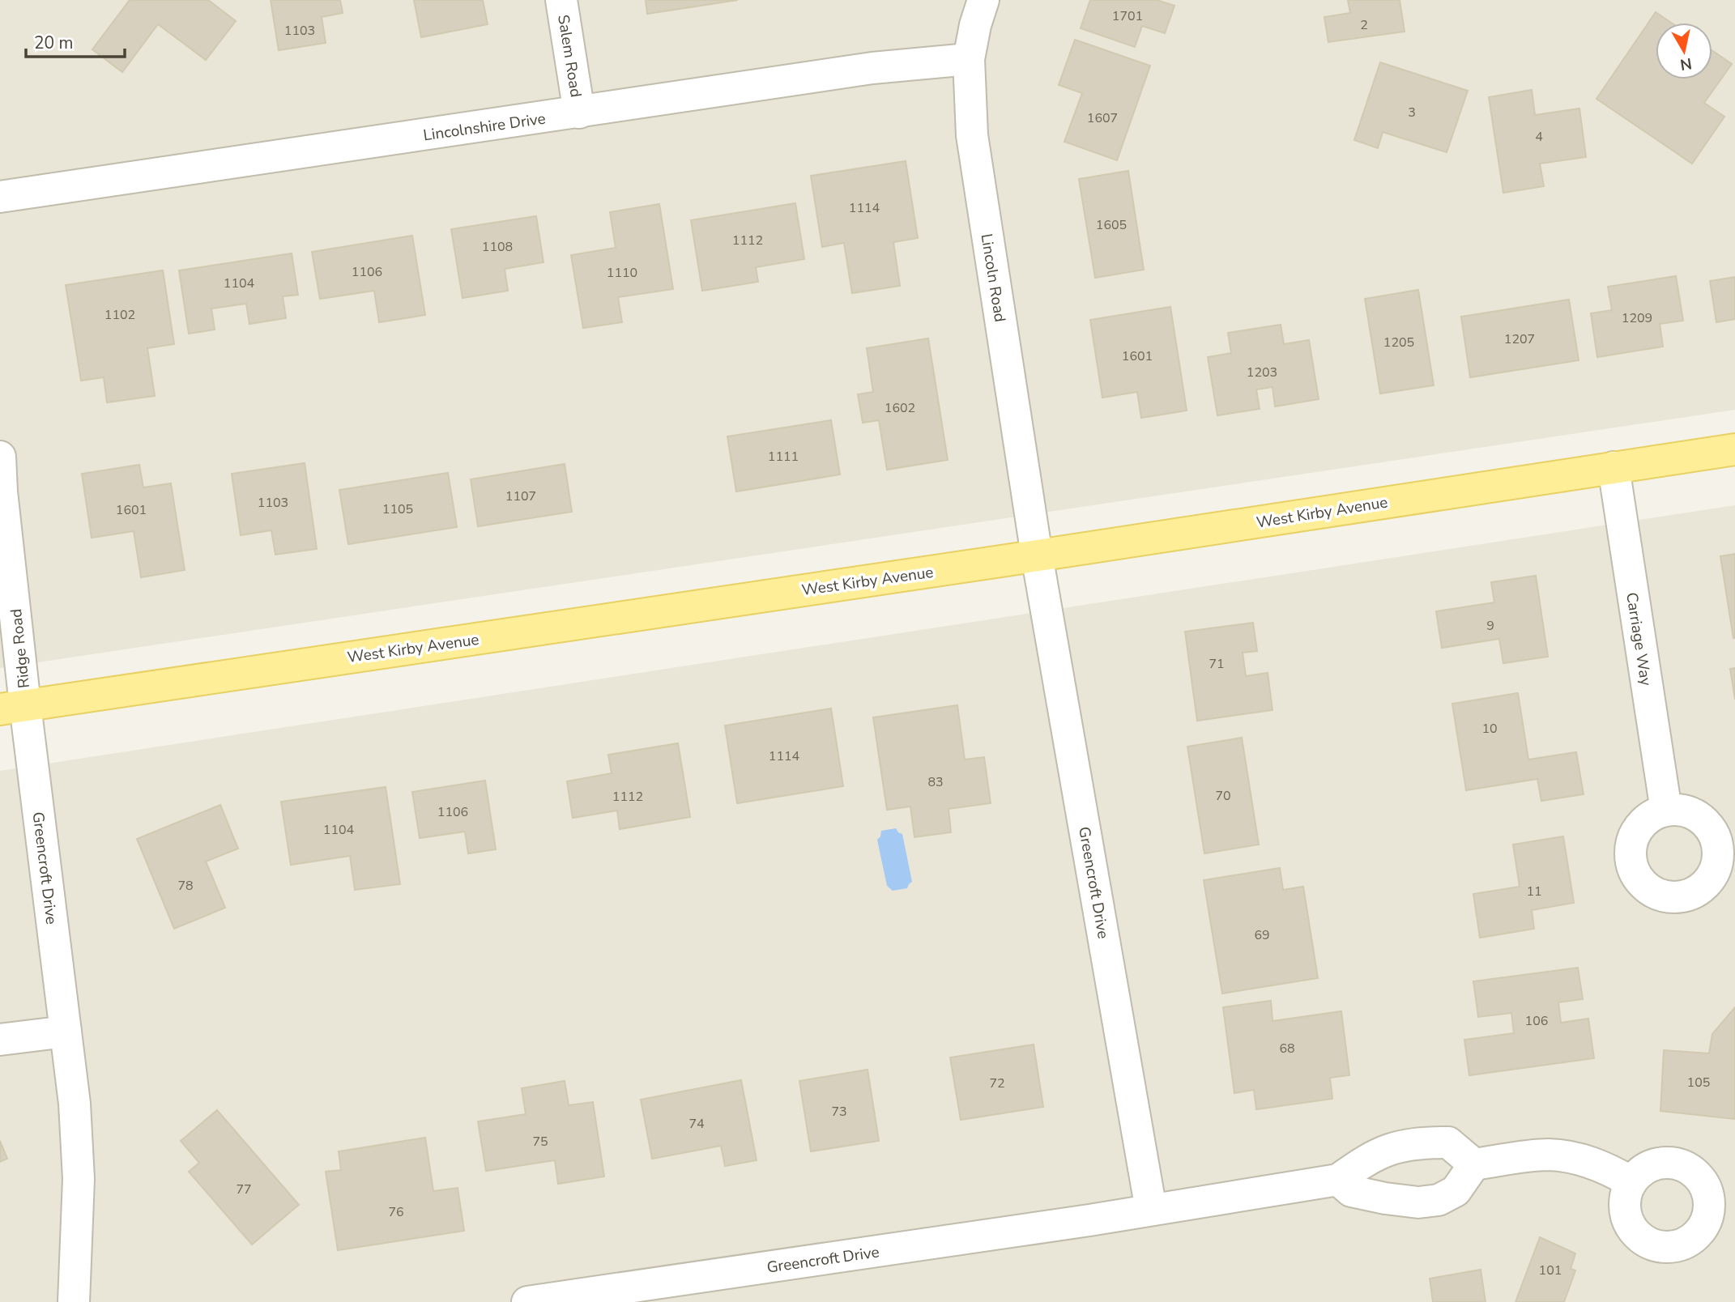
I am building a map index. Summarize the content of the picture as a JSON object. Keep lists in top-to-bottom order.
{
  "streets": {
    "main road": ["West Kirby Avenue"],
    "street": [
      "Salem Road",
      "Lincolnshire Drive",
      "Lincoln Road",
      "Carriage Way",
      "Ridge Road",
      "Greencroft Drive"
    ]
  },
  "crossings": [
    ["Salem Road", "Lincolnshire Drive"],
    ["Lincolnshire Drive", "Lincoln Road"],
    ["Lincoln Road", "West Kirby Avenue"],
    ["Lincoln Road", "Greencroft Drive"],
    ["West Kirby Avenue", "Carriage Way"],
    ["West Kirby Avenue", "Ridge Road"],
    ["West Kirby Avenue", "Greencroft Drive"],
    ["Ridge Road", "Greencroft Drive"]
  ],
  "house_numbers": [
    "1701",
    "2",
    "1103",
    "3",
    "1607",
    "4",
    "1114",
    "1605",
    "1112",
    "1108",
    "1106",
    "1110",
    "1104",
    "1102",
    "1209",
    "1207",
    "1205",
    "1601",
    "1203",
    "1602",
    "1111",
    "1107",
    "1103",
    "1105",
    "1601",
    "9",
    "71",
    "10",
    "1114",
    "83",
    "70",
    "1112",
    "1106",
    "1104",
    "78",
    "11",
    "69",
    "106",
    "68",
    "105",
    "72",
    "73",
    "74",
    "75",
    "77",
    "76",
    "101"
  ],
  "scale_bar": "20 m",
  "north": "bottom"
}
